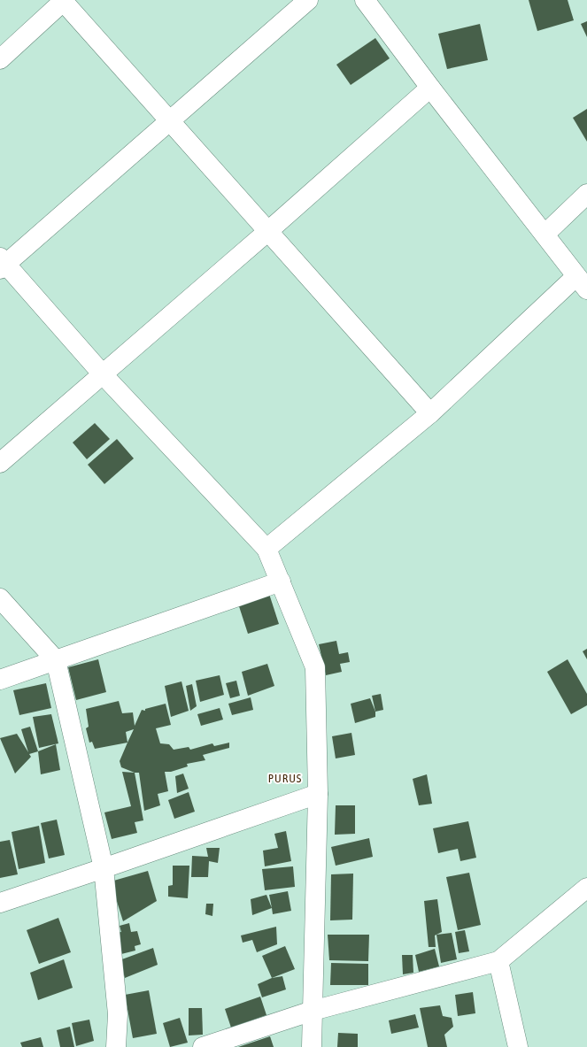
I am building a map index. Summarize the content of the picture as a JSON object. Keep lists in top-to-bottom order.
{
  "districts": ["PURUS"]
}
